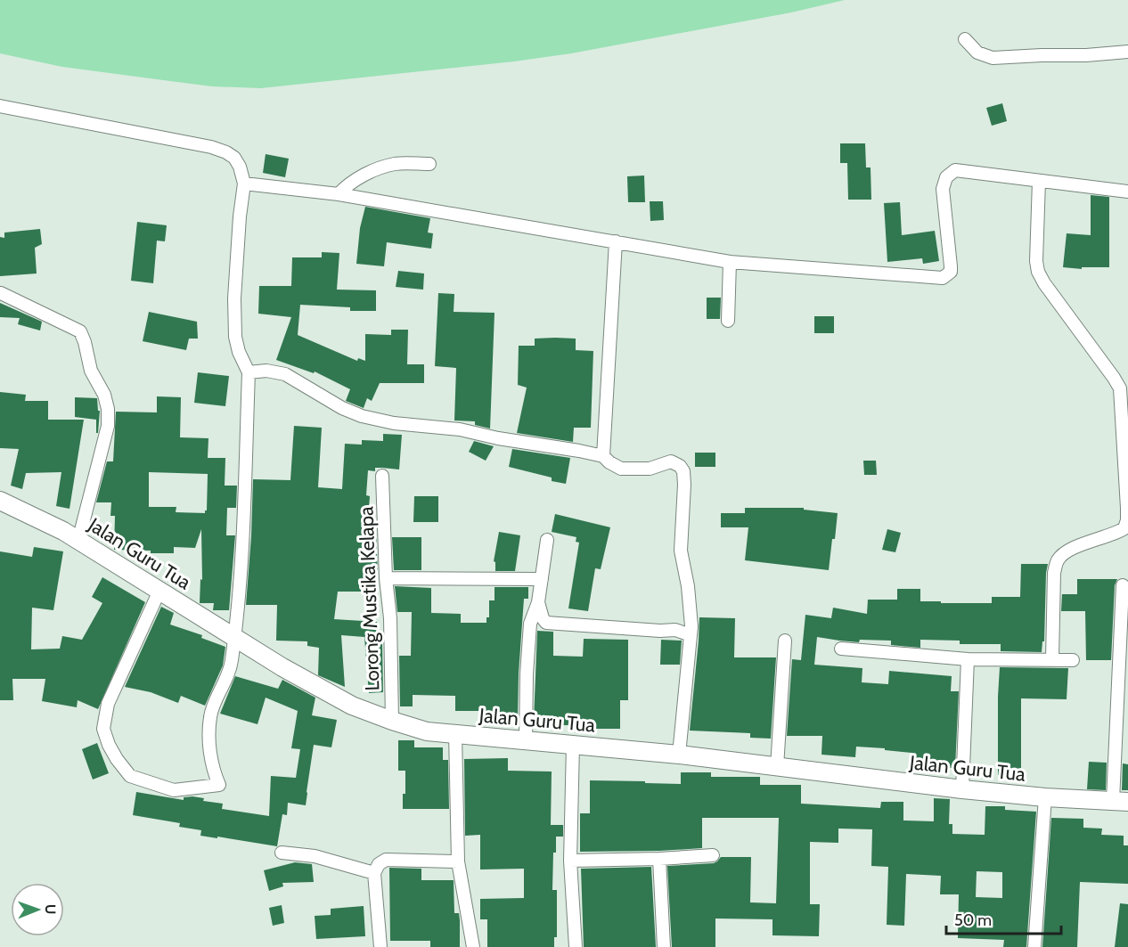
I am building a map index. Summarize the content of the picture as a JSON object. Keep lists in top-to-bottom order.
{
  "streets": {
    "main road": ["Jalan Guru Tua"],
    "street": ["Lorong Mustika Kelapa"]
  },
  "crossings": [
    ["Jalan Guru Tua", "Lorong Mustika Kelapa"]
  ],
  "scale_bar": "50 m",
  "north": "right"
}
